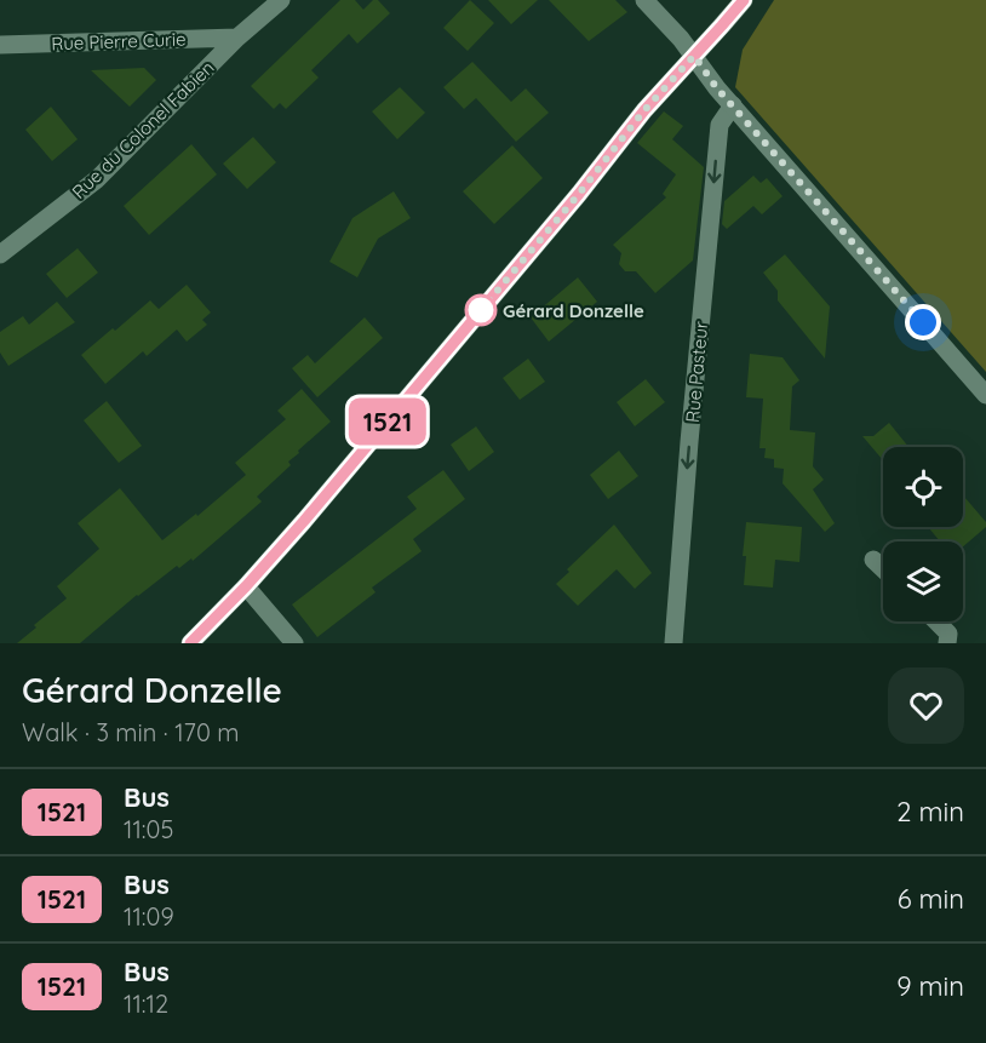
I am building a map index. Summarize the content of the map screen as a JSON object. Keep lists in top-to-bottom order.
{
  "streets": {
    "street": ["Rue Pierre Curie", "Rue du Colonel Fabien", "Rue Pasteur"]
  },
  "crossings": [
    ["Rue Pierre Curie", "Rue du Colonel Fabien"]
  ],
  "one_way": ["Rue Pasteur"],
  "places": ["Gérard Donzelle"],
  "lines": ["bus line 1521"],
  "page": {
    "on_map": "1521",
    "heading": ["Gérard Donzelle", "Walk · 3 min · 170 m"],
    "list": [
      {
        "mark": "1521",
        "name": "Bus",
        "note": "11:05",
        "value": "2 min"
      },
      {
        "mark": "1521",
        "name": "Bus",
        "note": "11:09",
        "value": "6 min"
      },
      {
        "mark": "1521",
        "name": "Bus",
        "note": "11:12",
        "value": "9 min"
      }
    ]
  }
}
